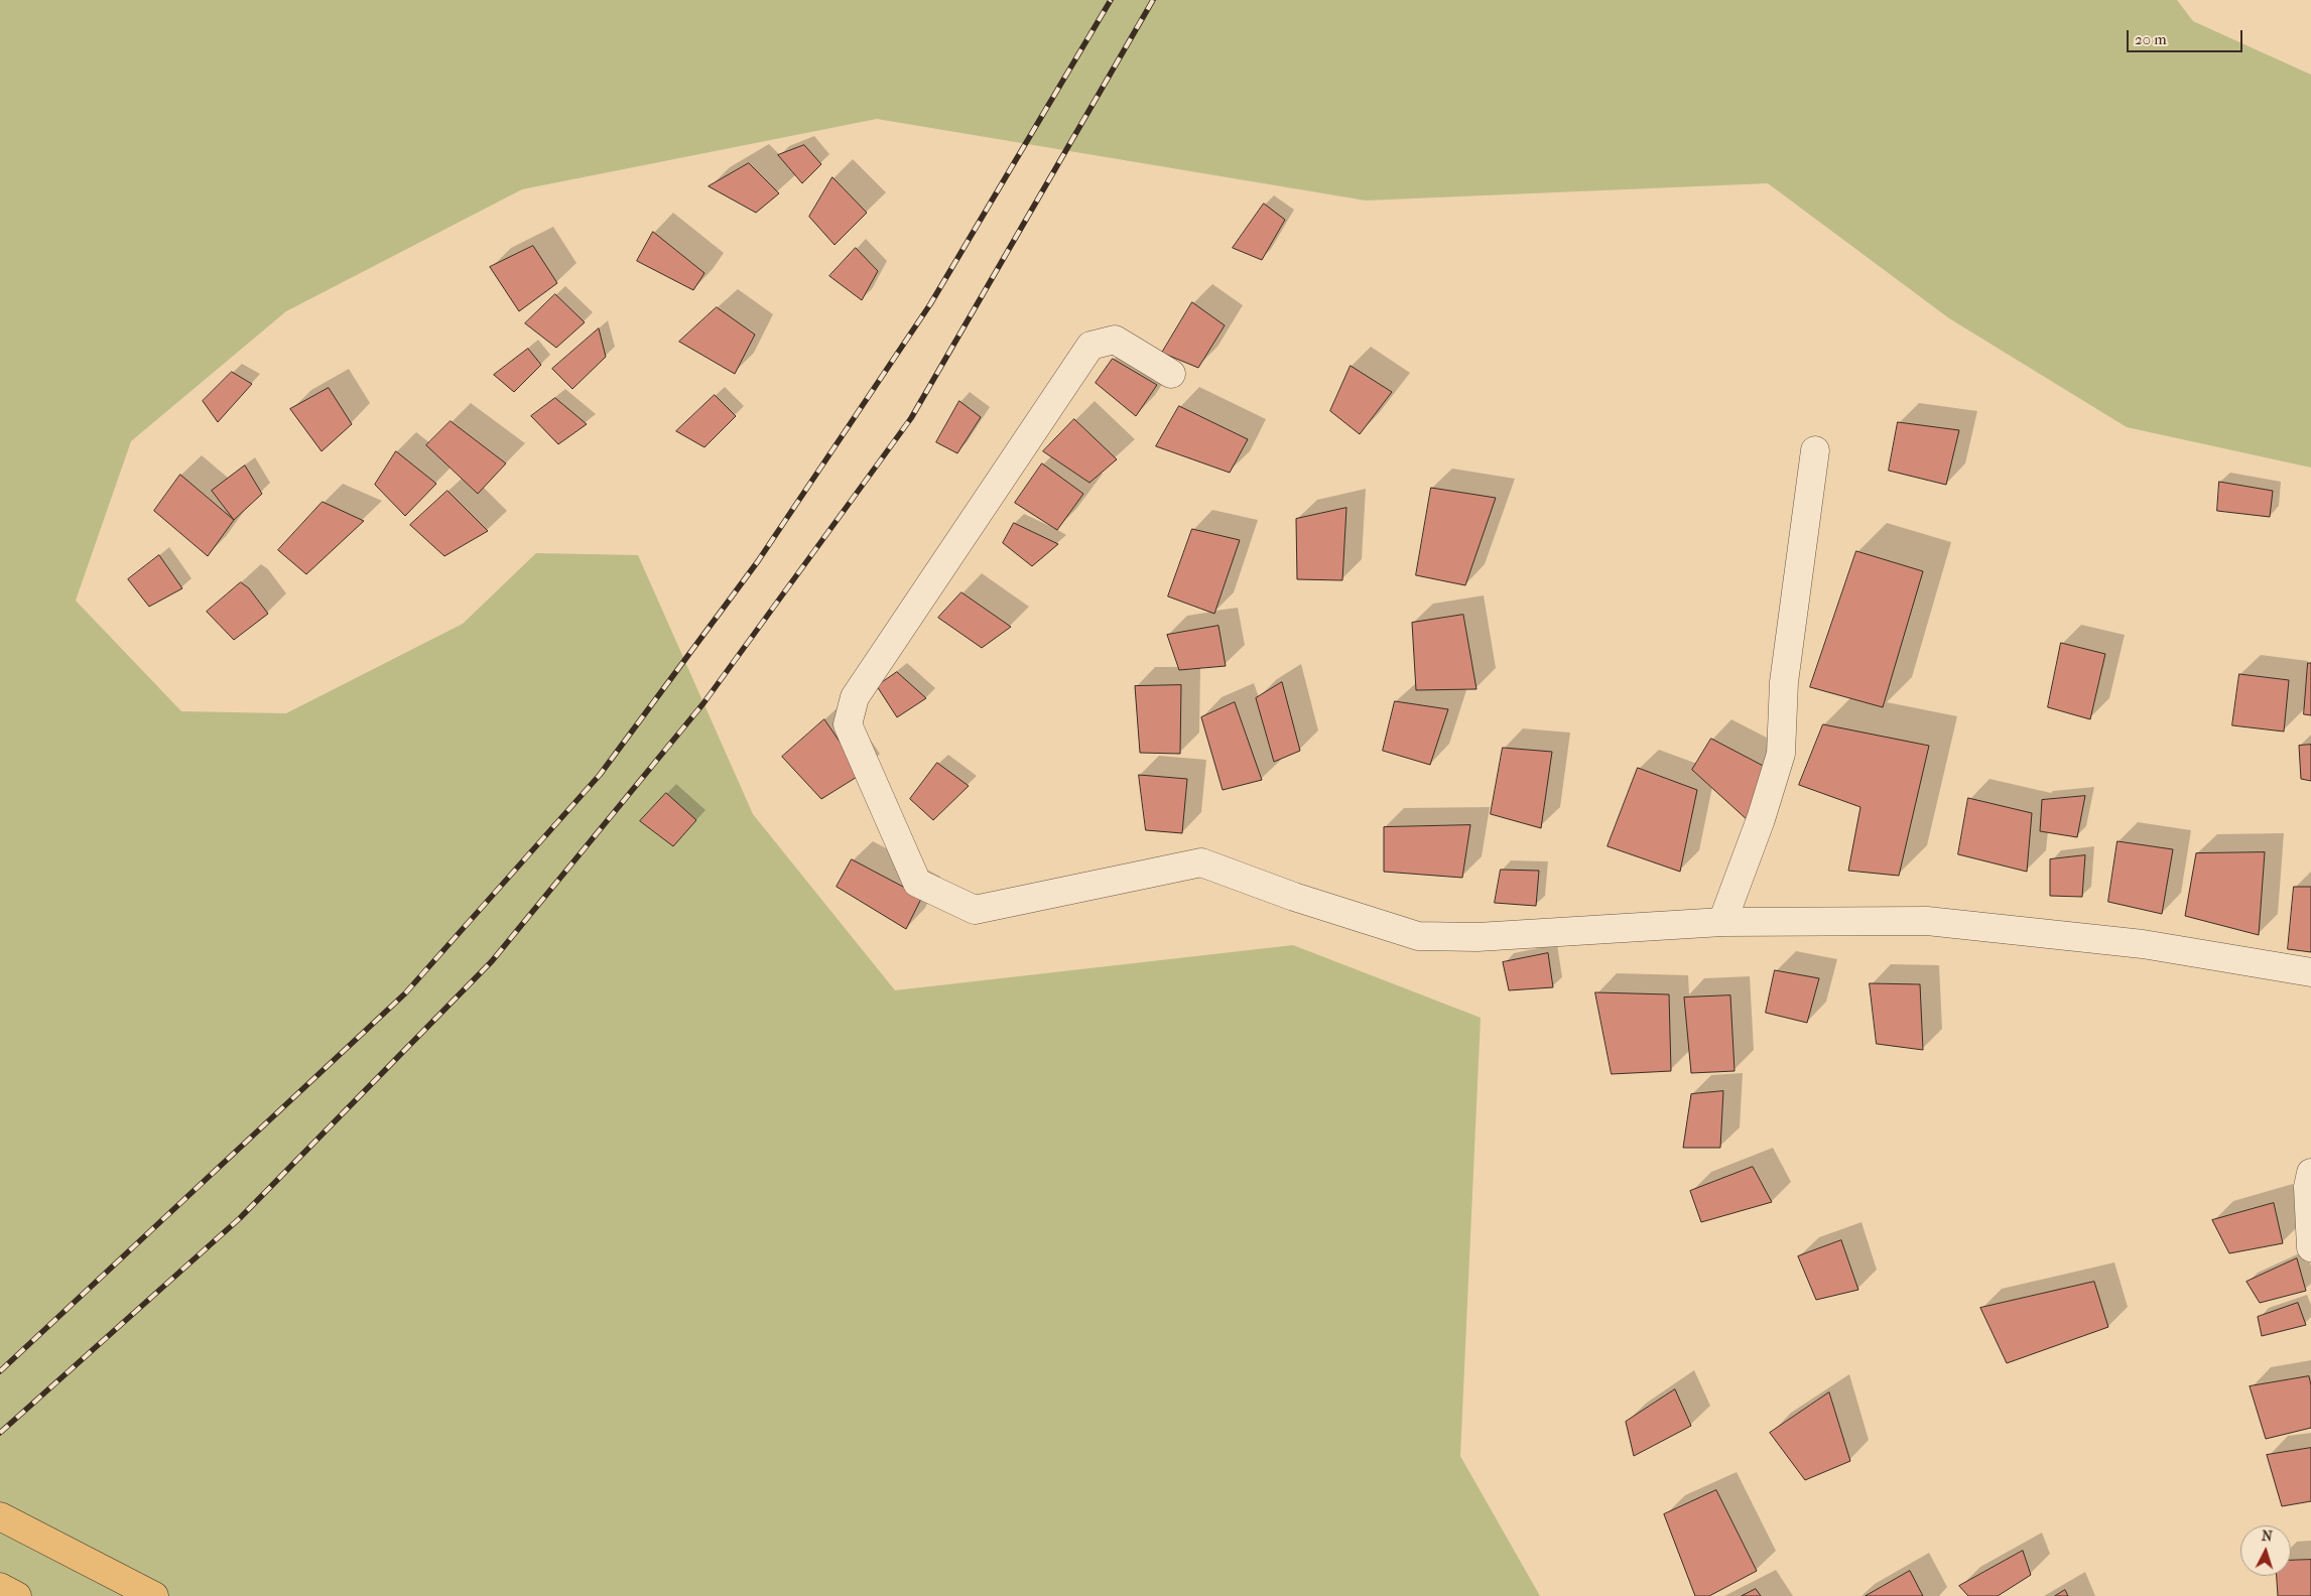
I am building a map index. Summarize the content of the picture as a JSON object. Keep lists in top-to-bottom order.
{
  "scale_bar": "20 m",
  "north": "top"
}
